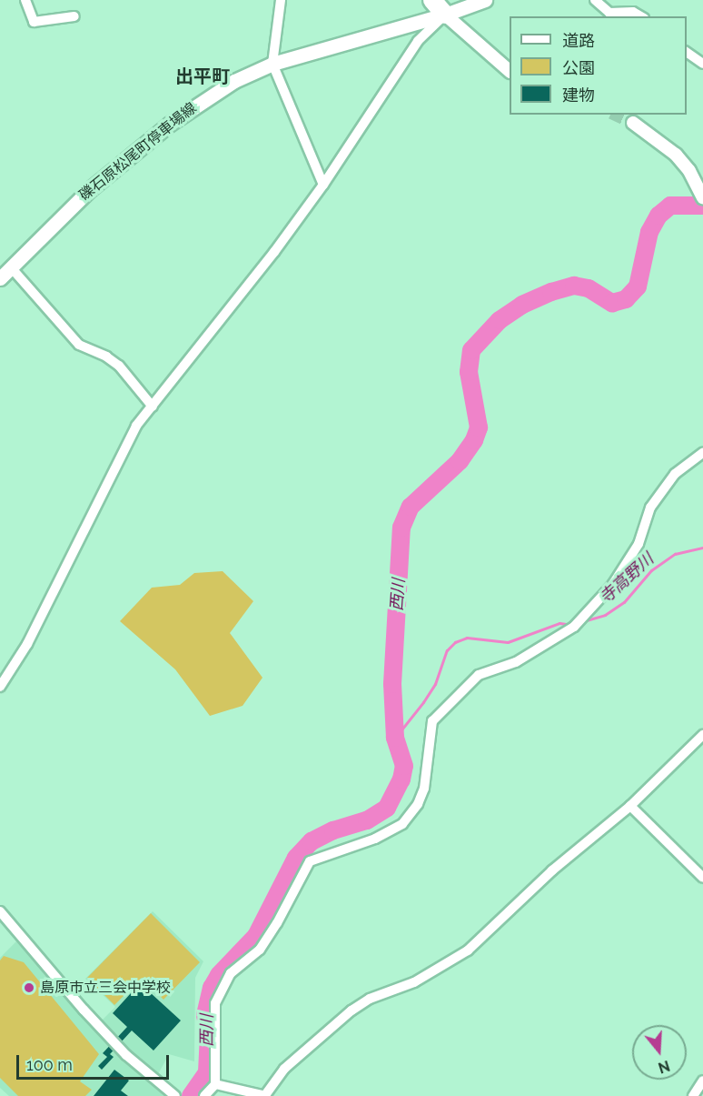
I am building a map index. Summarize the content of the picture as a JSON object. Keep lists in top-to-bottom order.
{
  "streets": {
    "main road": ["礫石原松尾町停車場線"]
  },
  "districts": ["出平町"],
  "water": ["寺高野川", "西川"],
  "places": ["島原市立三会中学校"],
  "legend": ["道路", "公園", "建物"],
  "scale_bar": "100 m",
  "north": "bottom"
}
